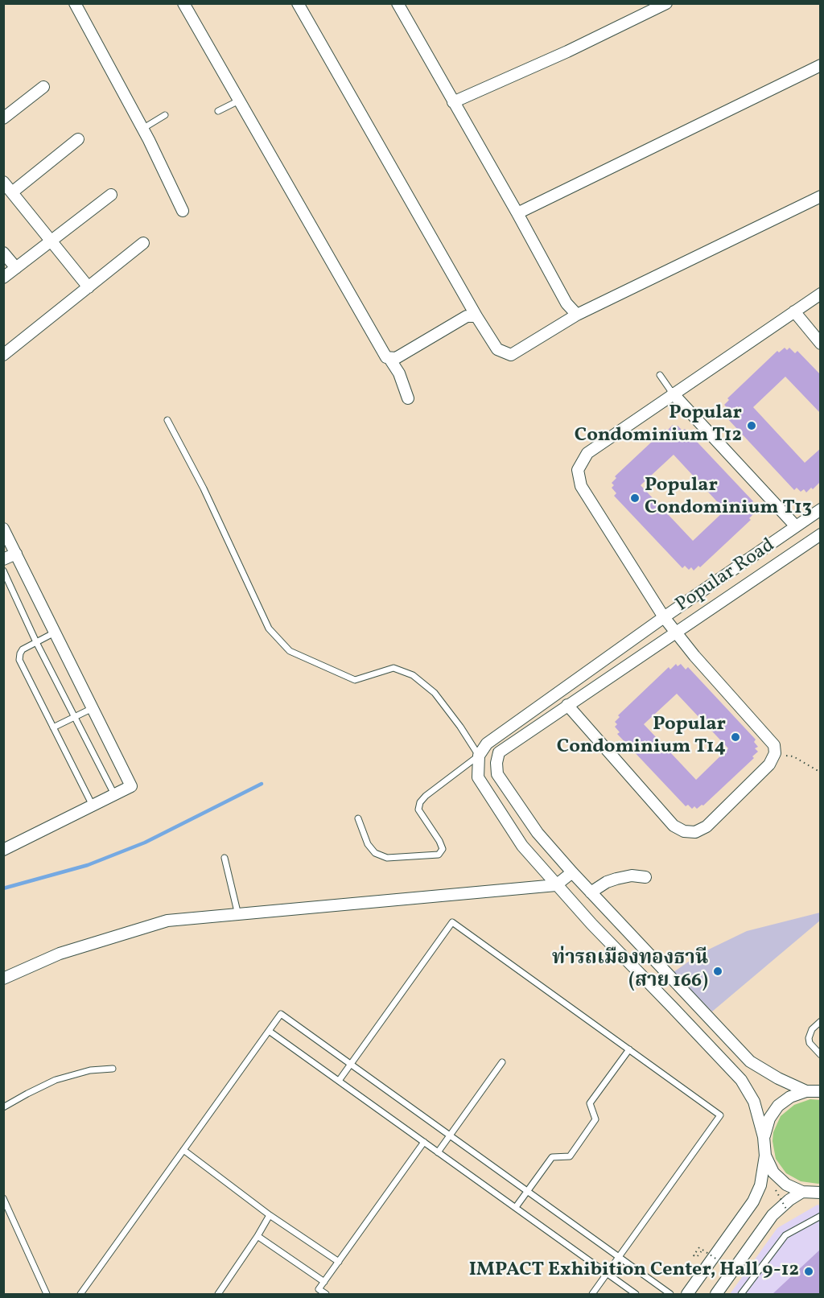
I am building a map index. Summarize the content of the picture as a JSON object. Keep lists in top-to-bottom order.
{
  "streets": {
    "street": ["Popular Road"]
  },
  "places": [
    "Popular Condominium T12",
    "Popular Condominium T13",
    "Popular Condominium T14",
    "ท่ารถเมืองทองธานี (สาย 166)",
    "IMPACT Exhibition Center, Hall 9-12"
  ]
}
